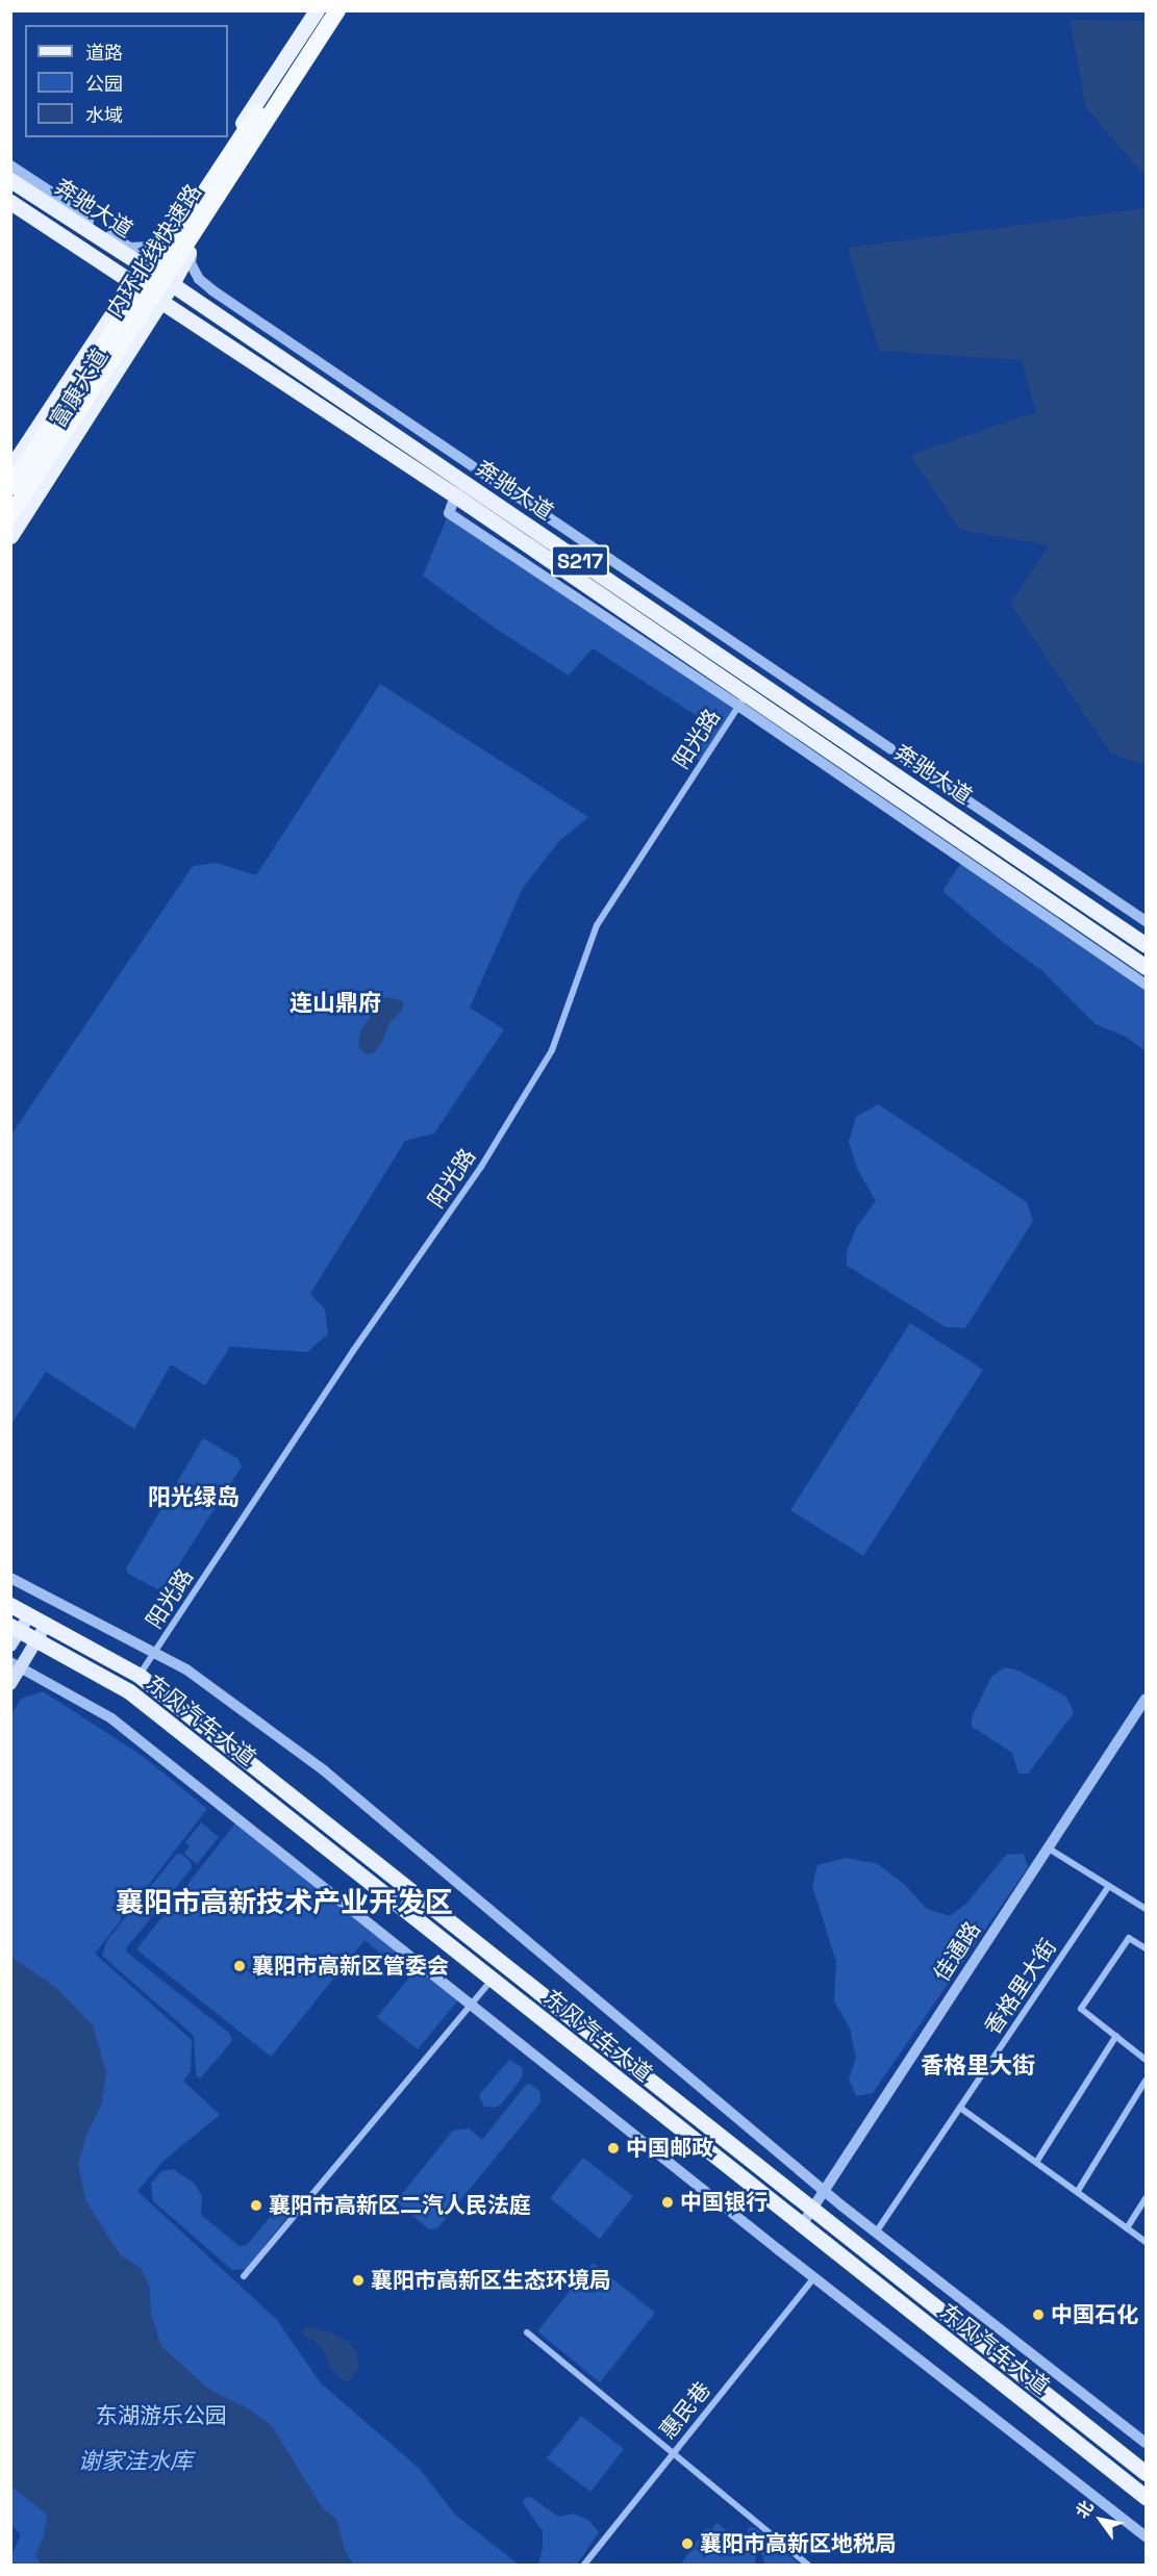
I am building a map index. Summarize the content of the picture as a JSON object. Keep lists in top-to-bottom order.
{
  "streets": {
    "highway": ["内环北线快速路"],
    "main road": [
      "奔驰大道",
      "富康大道",
      "S217",
      "东风汽车大道"
    ],
    "street": [
      "阳光路",
      "佳通路",
      "香格里大街",
      "惠民巷"
    ]
  },
  "crossings": [
    ["奔驰大道", "富康大道"],
    ["奔驰大道", "阳光路"],
    ["阳光路", "东风汽车大道"],
    ["东风汽车大道", "佳通路"]
  ],
  "districts": [
    "连山鼎府",
    "阳光绿岛",
    "襄阳市高新技术产业开发区",
    "香格里大街"
  ],
  "water": ["谢家洼水库"],
  "parks": ["东湖游乐公园"],
  "places": [
    "襄阳市高新区管委会",
    "中国邮政",
    "中国银行",
    "襄阳市高新区二汽人民法庭",
    "襄阳市高新区生态环境局",
    "中国石化",
    "襄阳市高新区地税局"
  ],
  "legend": ["道路", "公园", "水域"],
  "north": "top left"
}
